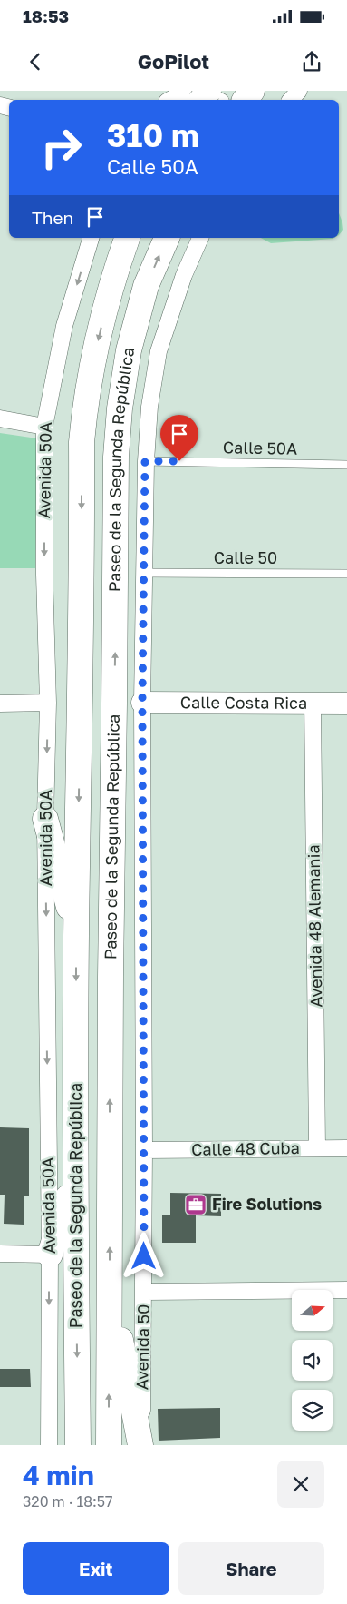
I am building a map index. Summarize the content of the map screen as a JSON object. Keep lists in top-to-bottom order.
{
  "streets": {
    "highway": ["Paseo de la Segunda República"],
    "main road": ["Calle Costa Rica"],
    "street": [
      "Avenida 50A",
      "Avenida 48 Alemania",
      "Calle 48 Cuba",
      "Avenida 50"
    ],
    "lane": ["Calle 50A", "Calle 50"]
  },
  "crossings": [
    ["Calle 50A", "Avenida 50"],
    ["Calle 50", "Avenida 50"],
    ["Calle Costa Rica", "Avenida 48 Alemania"],
    ["Calle Costa Rica", "Avenida 50"],
    ["Avenida 48 Alemania", "Calle 48 Cuba"],
    ["Calle 48 Cuba", "Avenida 50"]
  ],
  "one_way": ["Avenida 50A"],
  "places": {
    "office": ["Fire Solutions"]
  },
  "north": "right",
  "page": {
    "status": "18:53",
    "header": "GoPilot",
    "turn": ["310 m", "Calle 50A"],
    "then": "Then",
    "heading": ["4 min", "320 m · 18:57"],
    "buttons": ["Exit", "Share"]
  }
}
